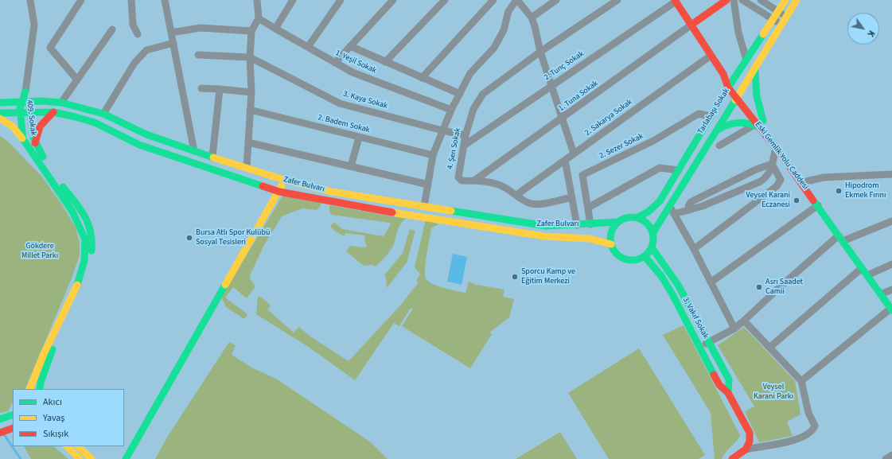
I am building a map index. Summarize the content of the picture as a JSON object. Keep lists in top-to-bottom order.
{
  "streets": {
    "main road": [
      "Tarlabaşı Sokak",
      "409. Sokak",
      "Eski Gemlik Yolu Caddesi",
      "Zafer Bulvarı",
      "3. Vakıf Sokak"
    ],
    "street": [
      "1. Yeşil Sokak",
      "2. Tunç Sokak",
      "1. Tuna Sokak",
      "3. Kaya Sokak",
      "2. Sakarya Sokak",
      "2. Badem Sokak",
      "2. Sezer Sokak",
      "4. Şen Sokak"
    ]
  },
  "crossings": [
    ["2. Tunç Sokak", "4. Şen Sokak"],
    ["2. Tunç Sokak", "Eski Gemlik Yolu Caddesi"],
    ["1. Tuna Sokak", "4. Şen Sokak"],
    ["1. Tuna Sokak", "Eski Gemlik Yolu Caddesi"],
    ["3. Kaya Sokak", "4. Şen Sokak"],
    ["Tarlabaşı Sokak", "2. Sezer Sokak"],
    ["Tarlabaşı Sokak", "Eski Gemlik Yolu Caddesi"],
    ["Tarlabaşı Sokak", "Zafer Bulvarı"],
    ["Tarlabaşı Sokak", "3. Vakıf Sokak"],
    ["409. Sokak", "Zafer Bulvarı"],
    ["2. Sakarya Sokak", "4. Şen Sokak"],
    ["2. Sakarya Sokak", "Eski Gemlik Yolu Caddesi"],
    ["2. Sezer Sokak", "Zafer Bulvarı"],
    ["Zafer Bulvarı", "3. Vakıf Sokak"]
  ],
  "parks": ["Gökdere Millet Parkı", "Veysel Karani Parkı"],
  "places": [
    "Hipodrom Ekmek Fırını",
    "Veysel Karani Eczanesi",
    "Bursa Atlı Spor Kulübü Sosyal Tesisleri",
    "Sporcu Kamp ve Eğitim Merkezi",
    "Asrı Saadet Camii"
  ],
  "legend": ["Akıcı", "Yavaş", "Sıkışık"],
  "north": "bottom right"
}
